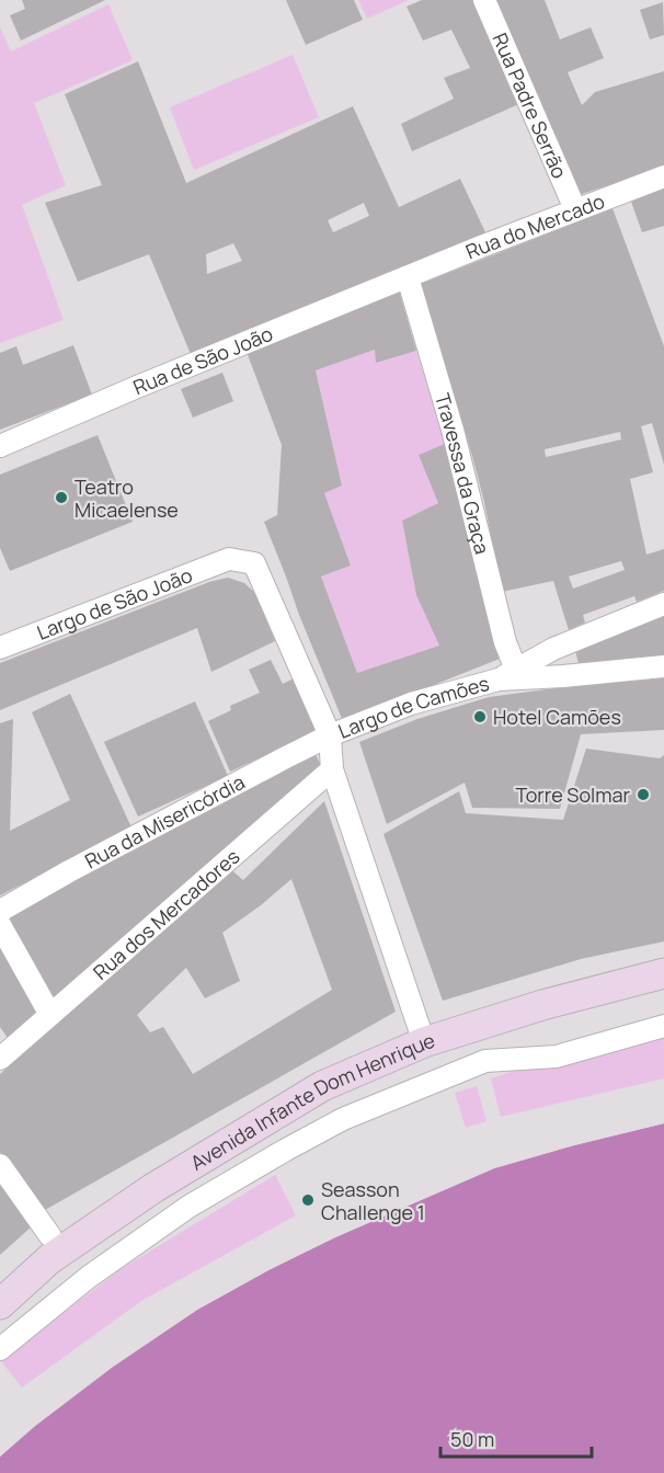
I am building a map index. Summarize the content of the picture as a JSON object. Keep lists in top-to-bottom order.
{
  "streets": {
    "main road": ["Avenida Infante Dom Henrique"],
    "street": [
      "Rua Padre Serrão",
      "Rua do Mercado",
      "Rua de São João",
      "Travessa da Graça",
      "Largo de São João",
      "Largo de Camões",
      "Rua da Misericórdia",
      "Rua dos Mercadores"
    ]
  },
  "crossings": [
    ["Rua Padre Serrão", "Rua do Mercado"],
    ["Rua do Mercado", "Rua de São João"],
    ["Rua do Mercado", "Travessa da Graça"],
    ["Rua de São João", "Travessa da Graça"],
    ["Travessa da Graça", "Largo de Camões"],
    ["Largo de São João", "Largo de Camões"],
    ["Largo de São João", "Rua da Misericórdia"],
    ["Largo de Camões", "Rua da Misericórdia"]
  ],
  "places": [
    "Teatro Micaelense",
    "Hotel Camões",
    "Torre Solmar",
    "Seasson Challenge 1"
  ],
  "scale_bar": "50 m"
}
